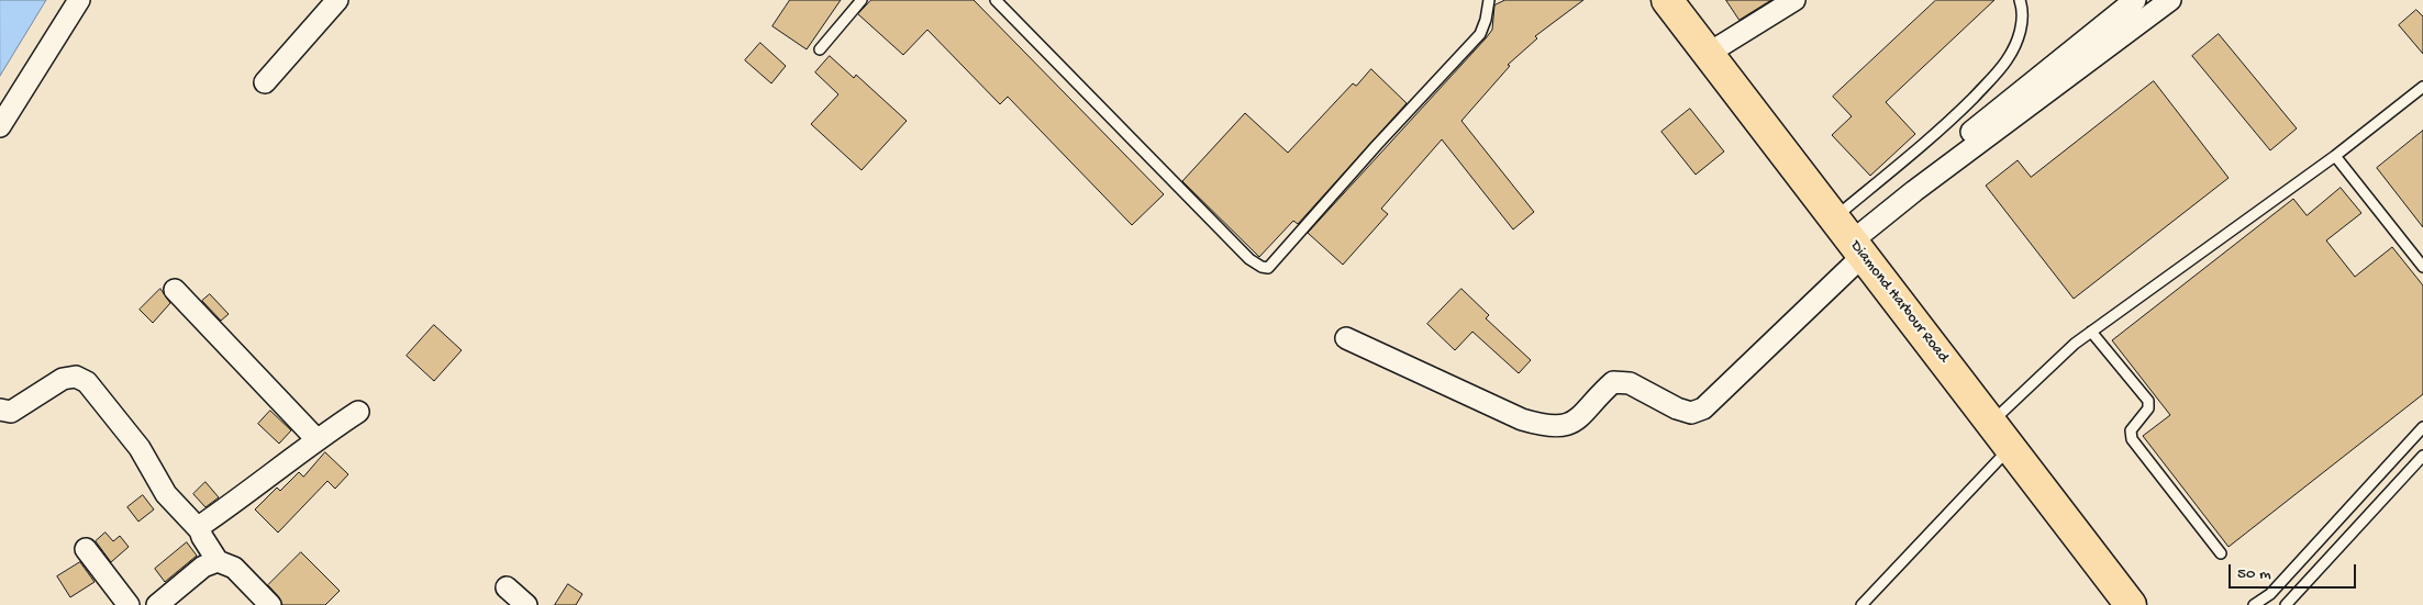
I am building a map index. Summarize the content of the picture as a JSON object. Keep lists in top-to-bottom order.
{
  "streets": {
    "highway": ["Diamond Harbour Road"]
  },
  "scale_bar": "50 m"
}
